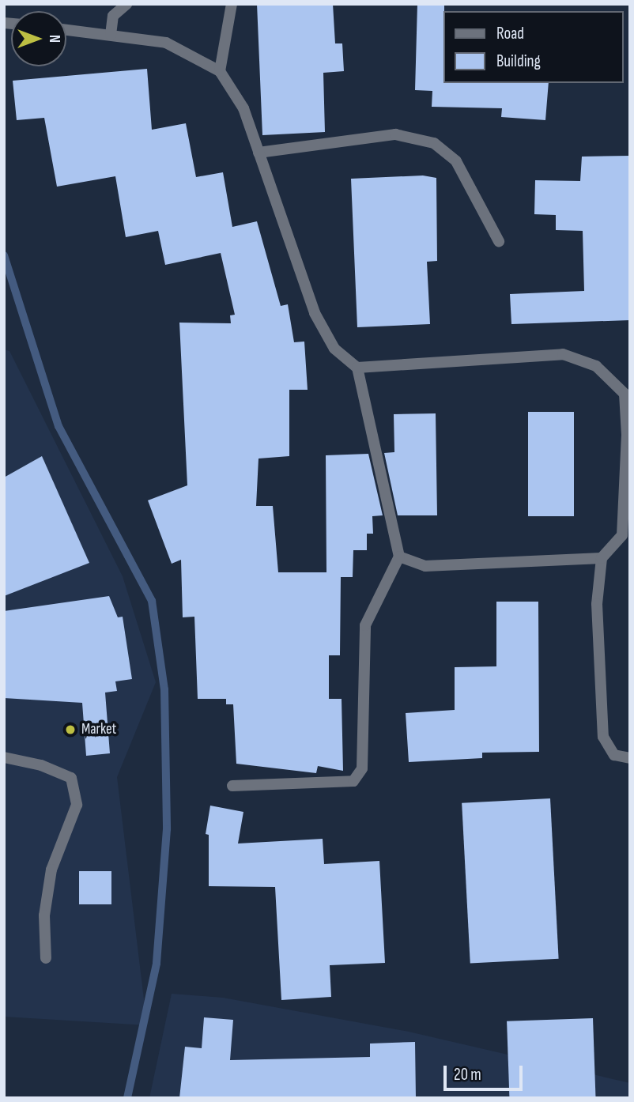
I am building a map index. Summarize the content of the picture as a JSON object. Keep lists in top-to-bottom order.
{
  "places": ["Market"],
  "legend": ["Road", "Building"],
  "scale_bar": "20 m",
  "north": "right"
}
